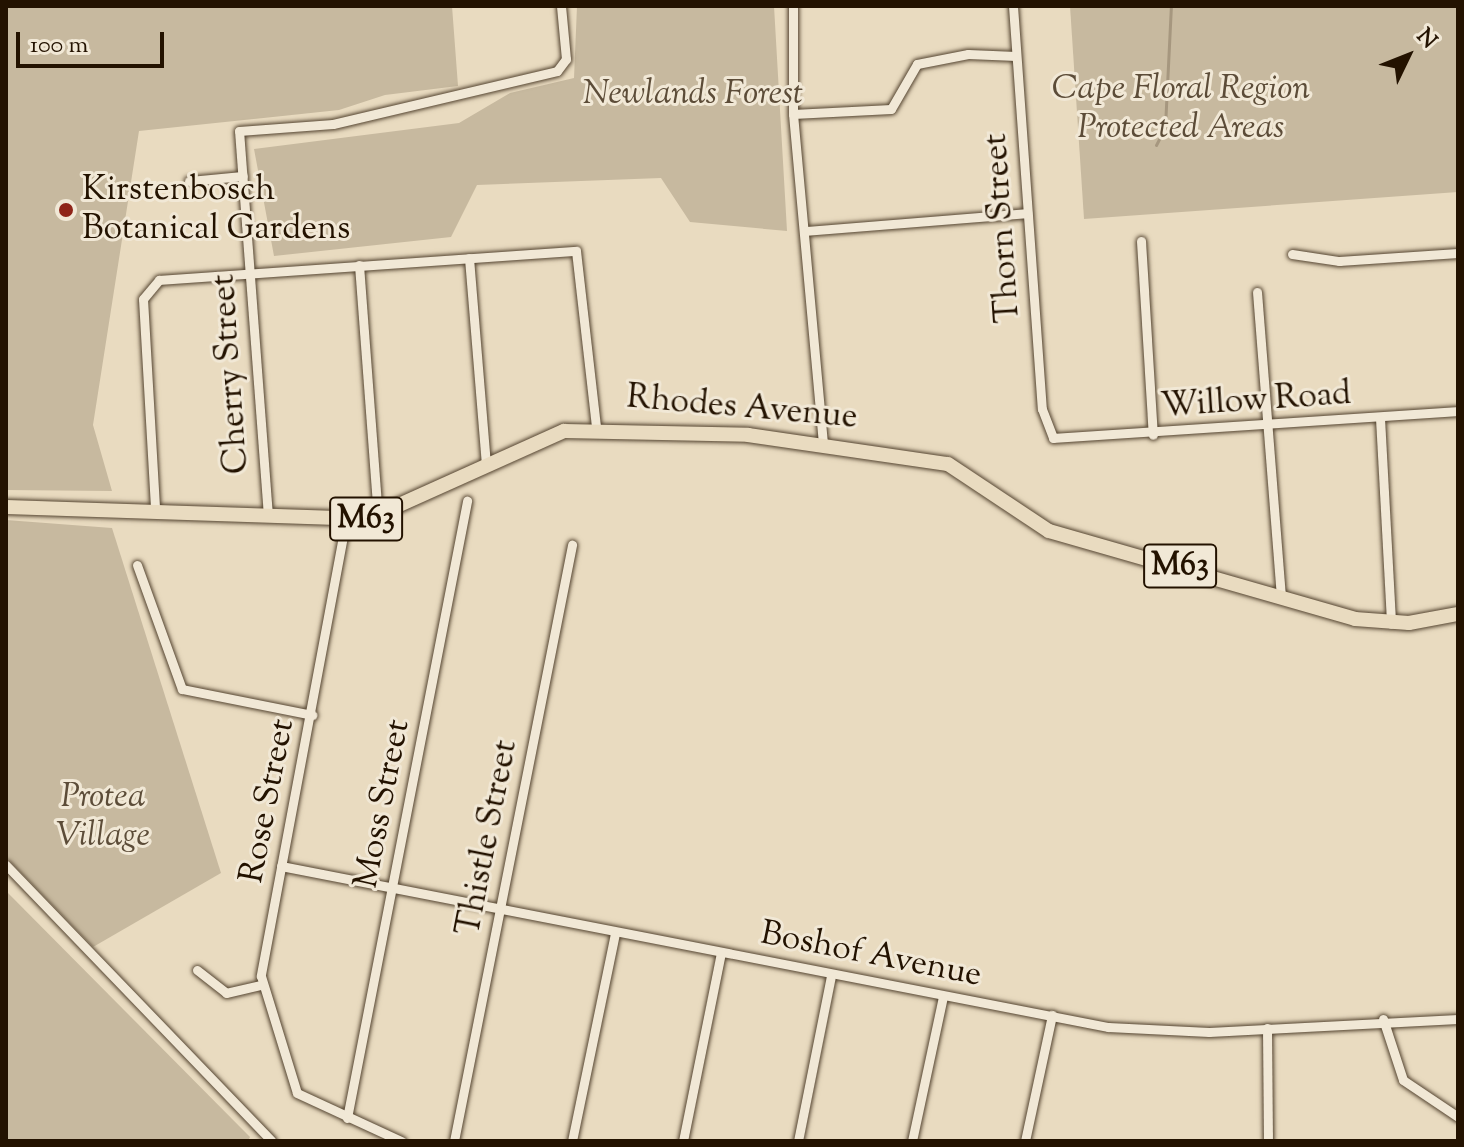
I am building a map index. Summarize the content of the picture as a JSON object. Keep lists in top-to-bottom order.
{
  "streets": {
    "main road": ["Rhodes Avenue", "M63"],
    "street": [
      "Thorn Street",
      "Cherry Street",
      "Willow Road",
      "Rose Street",
      "Moss Street",
      "Thistle Street",
      "Boshof Avenue"
    ]
  },
  "crossings": [
    ["Thorn Street", "Willow Road"],
    ["Cherry Street", "Rhodes Avenue"],
    ["Rhodes Avenue", "Rose Street"],
    ["Rose Street", "Moss Street"],
    ["Rose Street", "Boshof Avenue"],
    ["Moss Street", "Boshof Avenue"],
    ["Thistle Street", "Boshof Avenue"]
  ],
  "parks": ["Cape Floral Region Protected Areas", "Newlands Forest", "Protea Village"],
  "places": ["Kirstenbosch Botanical Gardens"],
  "scale_bar": "100 m",
  "north": "top right"
}
